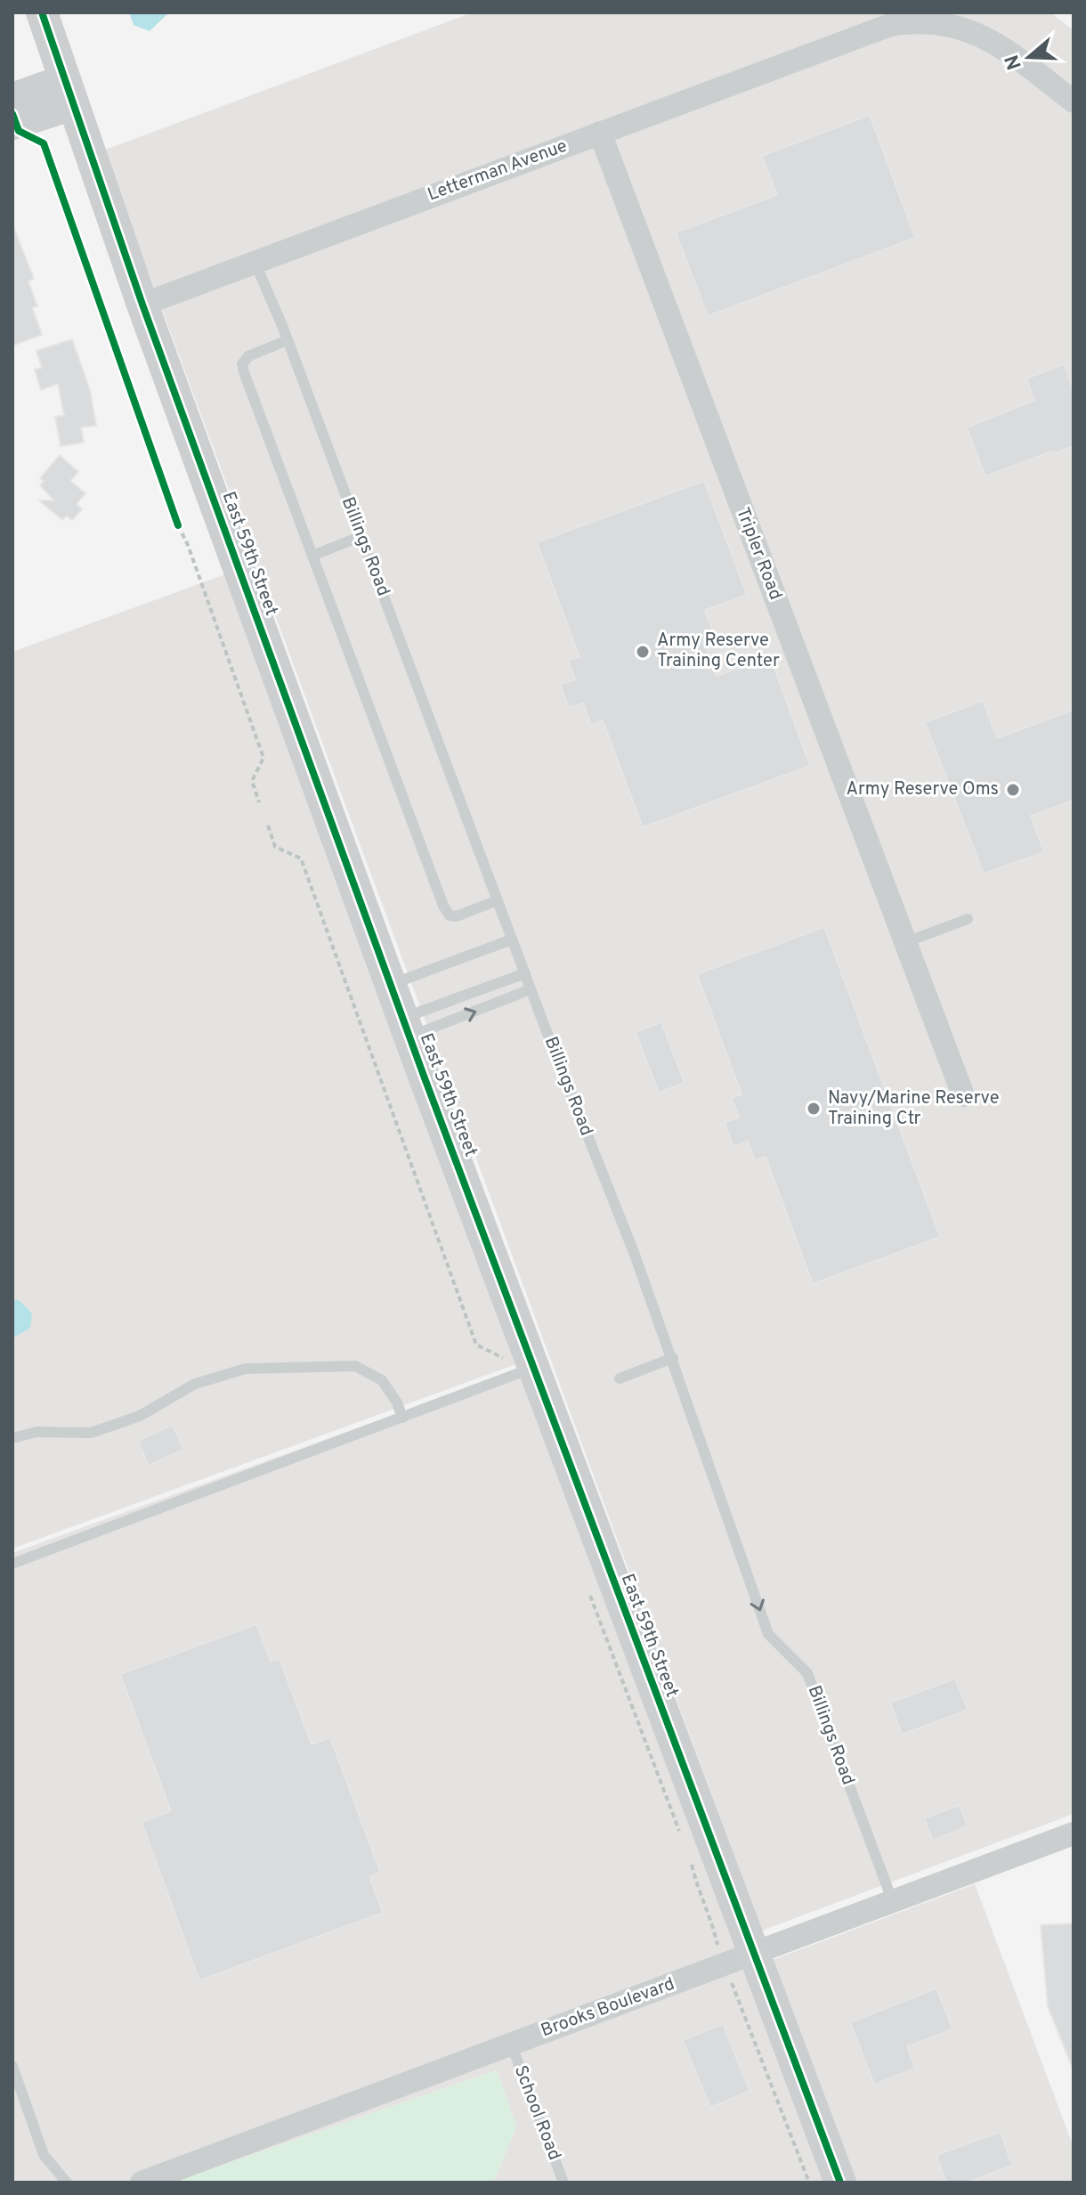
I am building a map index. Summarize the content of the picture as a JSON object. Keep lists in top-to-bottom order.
{
  "streets": {
    "street": [
      "Letterman Avenue",
      "East 59th Street",
      "Tripler Road",
      "Brooks Boulevard"
    ],
    "lane": ["Billings Road", "School Road"]
  },
  "crossings": [
    ["Letterman Avenue", "Billings Road"],
    ["Letterman Avenue", "East 59th Street"],
    ["Letterman Avenue", "Tripler Road"],
    ["Billings Road", "Brooks Boulevard"],
    ["East 59th Street", "Brooks Boulevard"],
    ["Brooks Boulevard", "School Road"]
  ],
  "places": ["Army Reserve Training Center", "Army Reserve Oms", "Navy/Marine Reserve Training Ctr"],
  "north": "left"
}
